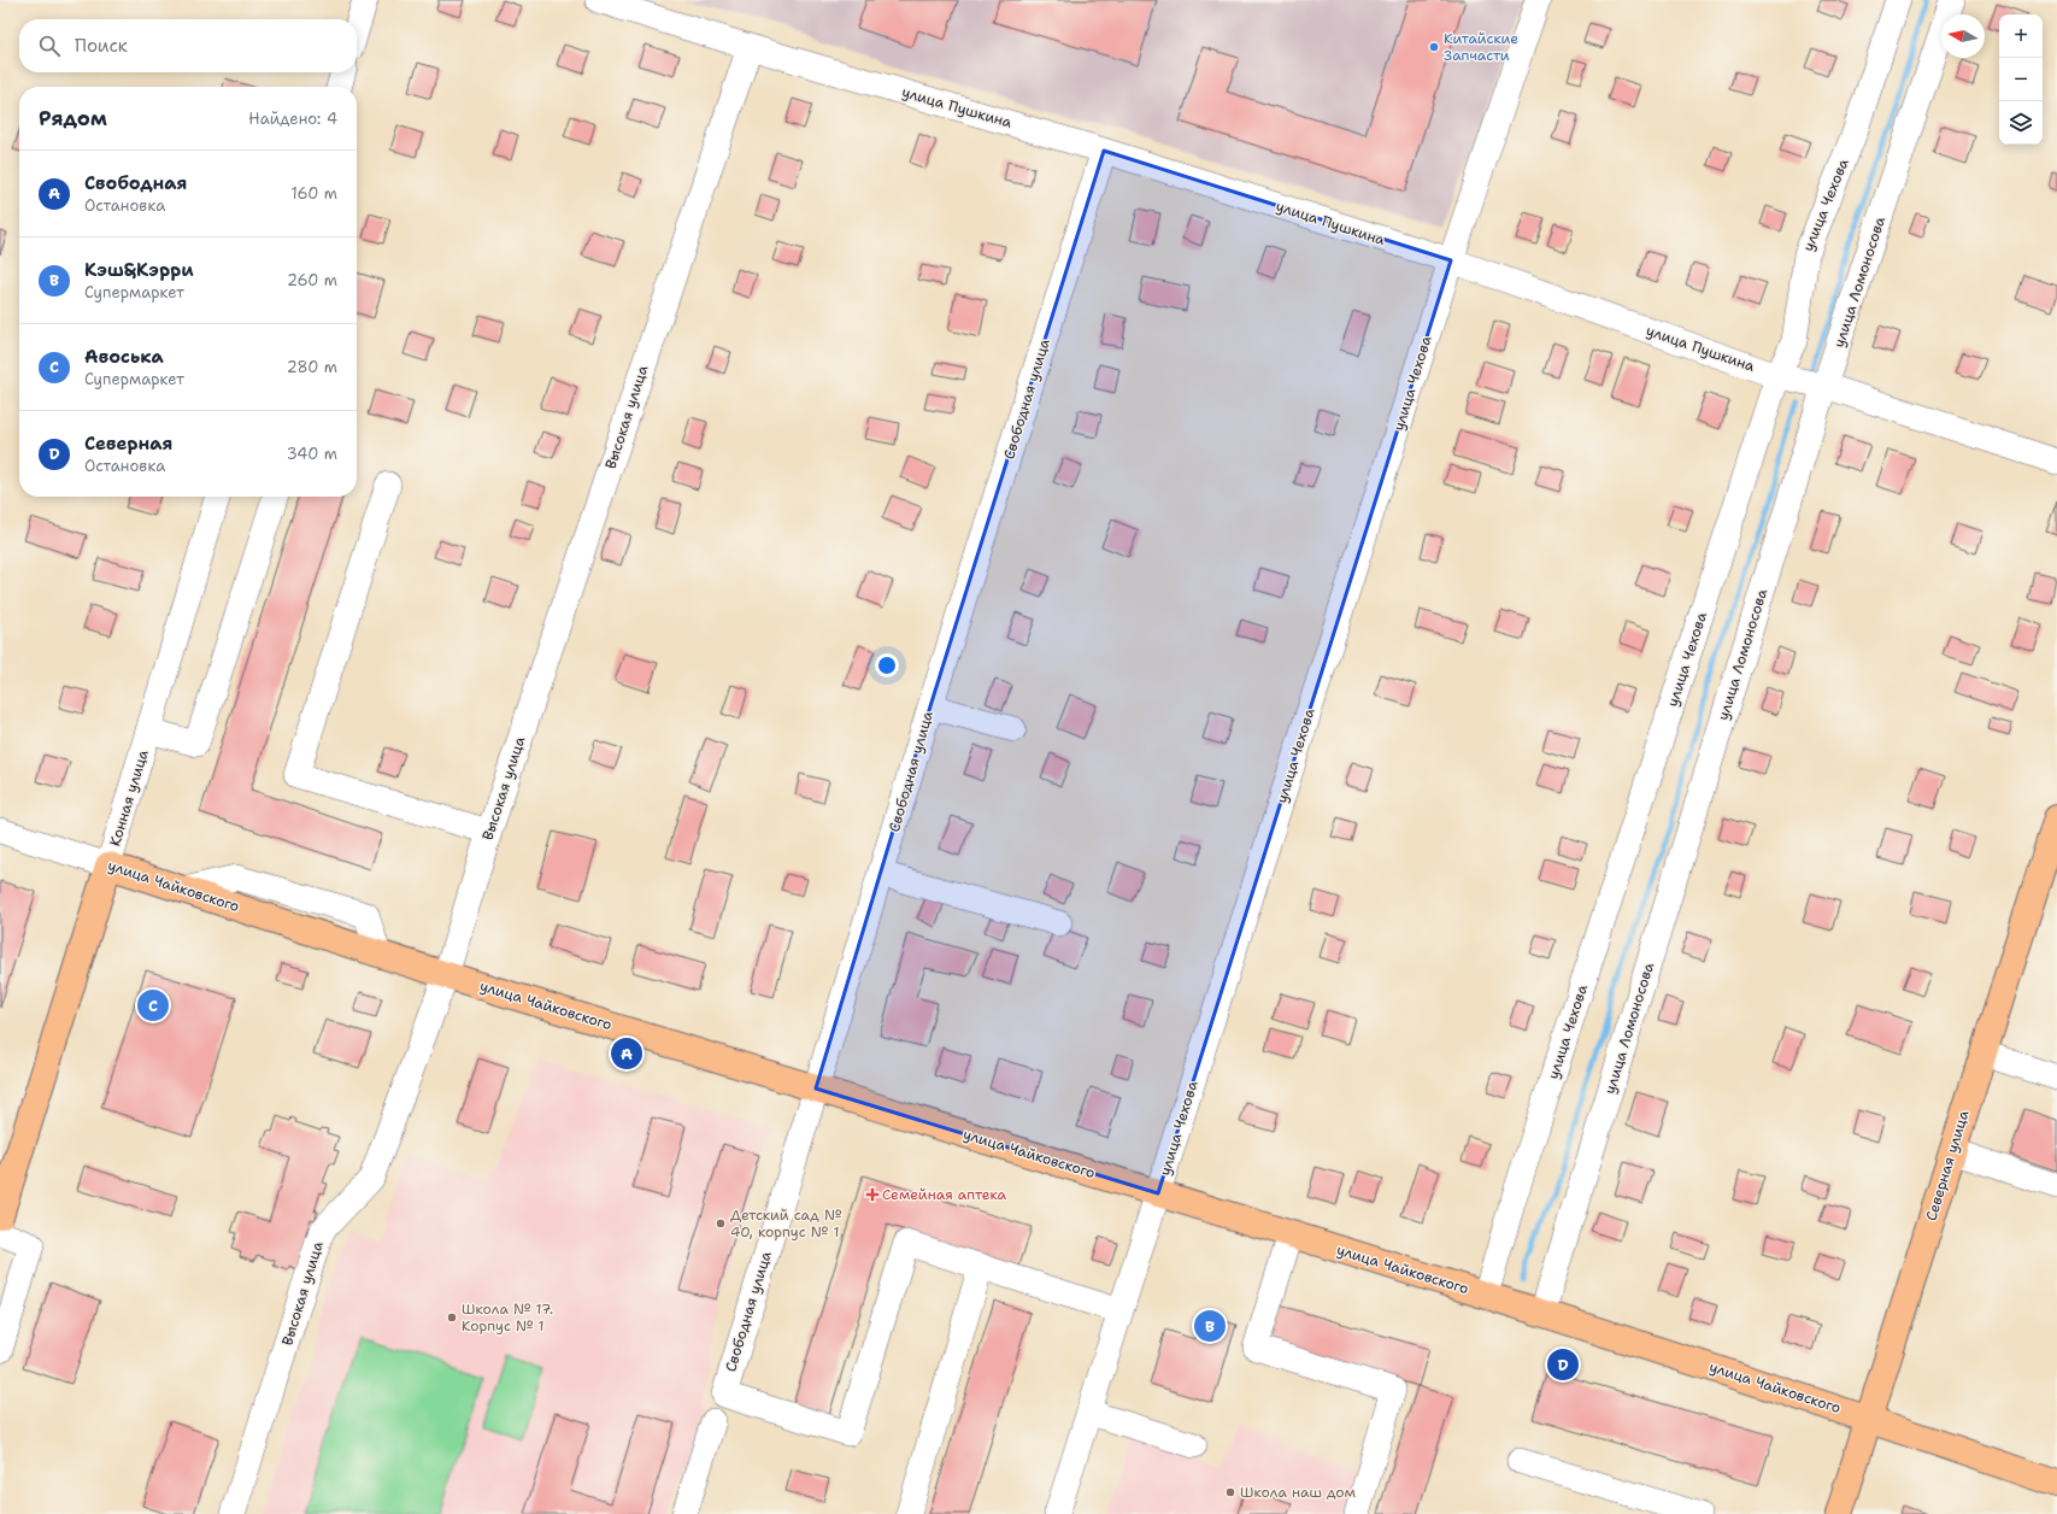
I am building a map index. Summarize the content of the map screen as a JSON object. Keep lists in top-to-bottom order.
{
  "streets": {
    "main road": ["Конная улица", "улица Чайковского", "Северная улица"],
    "street": [
      "улица Пушкина",
      "улица Чехова",
      "улица Ломоносова",
      "Свободная улица",
      "Высокая улица"
    ]
  },
  "crossings": [
    ["улица Пушкина", "улица Чехова"],
    ["улица Пушкина", "улица Ломоносова"],
    ["улица Пушкина", "Свободная улица"],
    ["улица Пушкина", "Высокая улица"],
    ["улица Чехова", "улица Чайковского"],
    ["улица Ломоносова", "улица Чайковского"],
    ["Свободная улица", "улица Чайковского"],
    ["Высокая улица", "улица Чайковского"],
    ["Конная улица", "улица Чайковского"],
    ["улица Чайковского", "Северная улица"]
  ],
  "places": {
    "other": [
      "Китайские Запчасти",
      "Детский сад № 40, корпус № 1",
      "Школа № 17. Корпус № 1",
      "Школа наш дом"
    ],
    "health": ["Семейная аптека"]
  },
  "north": "left",
  "page": {
    "map_buttons": ["+", "−"],
    "search": "Поиск",
    "heading": ["Рядом", "Найдено: 4"],
    "list": [
      {
        "mark": "A",
        "name": "Свободная",
        "note": "Остановка",
        "value": "160 m"
      },
      {
        "mark": "B",
        "name": "Кэш&Кэрри",
        "note": "Супермаркет",
        "value": "260 m"
      },
      {
        "mark": "C",
        "name": "Авоська",
        "note": "Супермаркет",
        "value": "280 m"
      },
      {
        "mark": "D",
        "name": "Северная",
        "note": "Остановка",
        "value": "340 m"
      }
    ],
    "pins": [
      "C",
      "A",
      "B",
      "D"
    ]
  }
}
